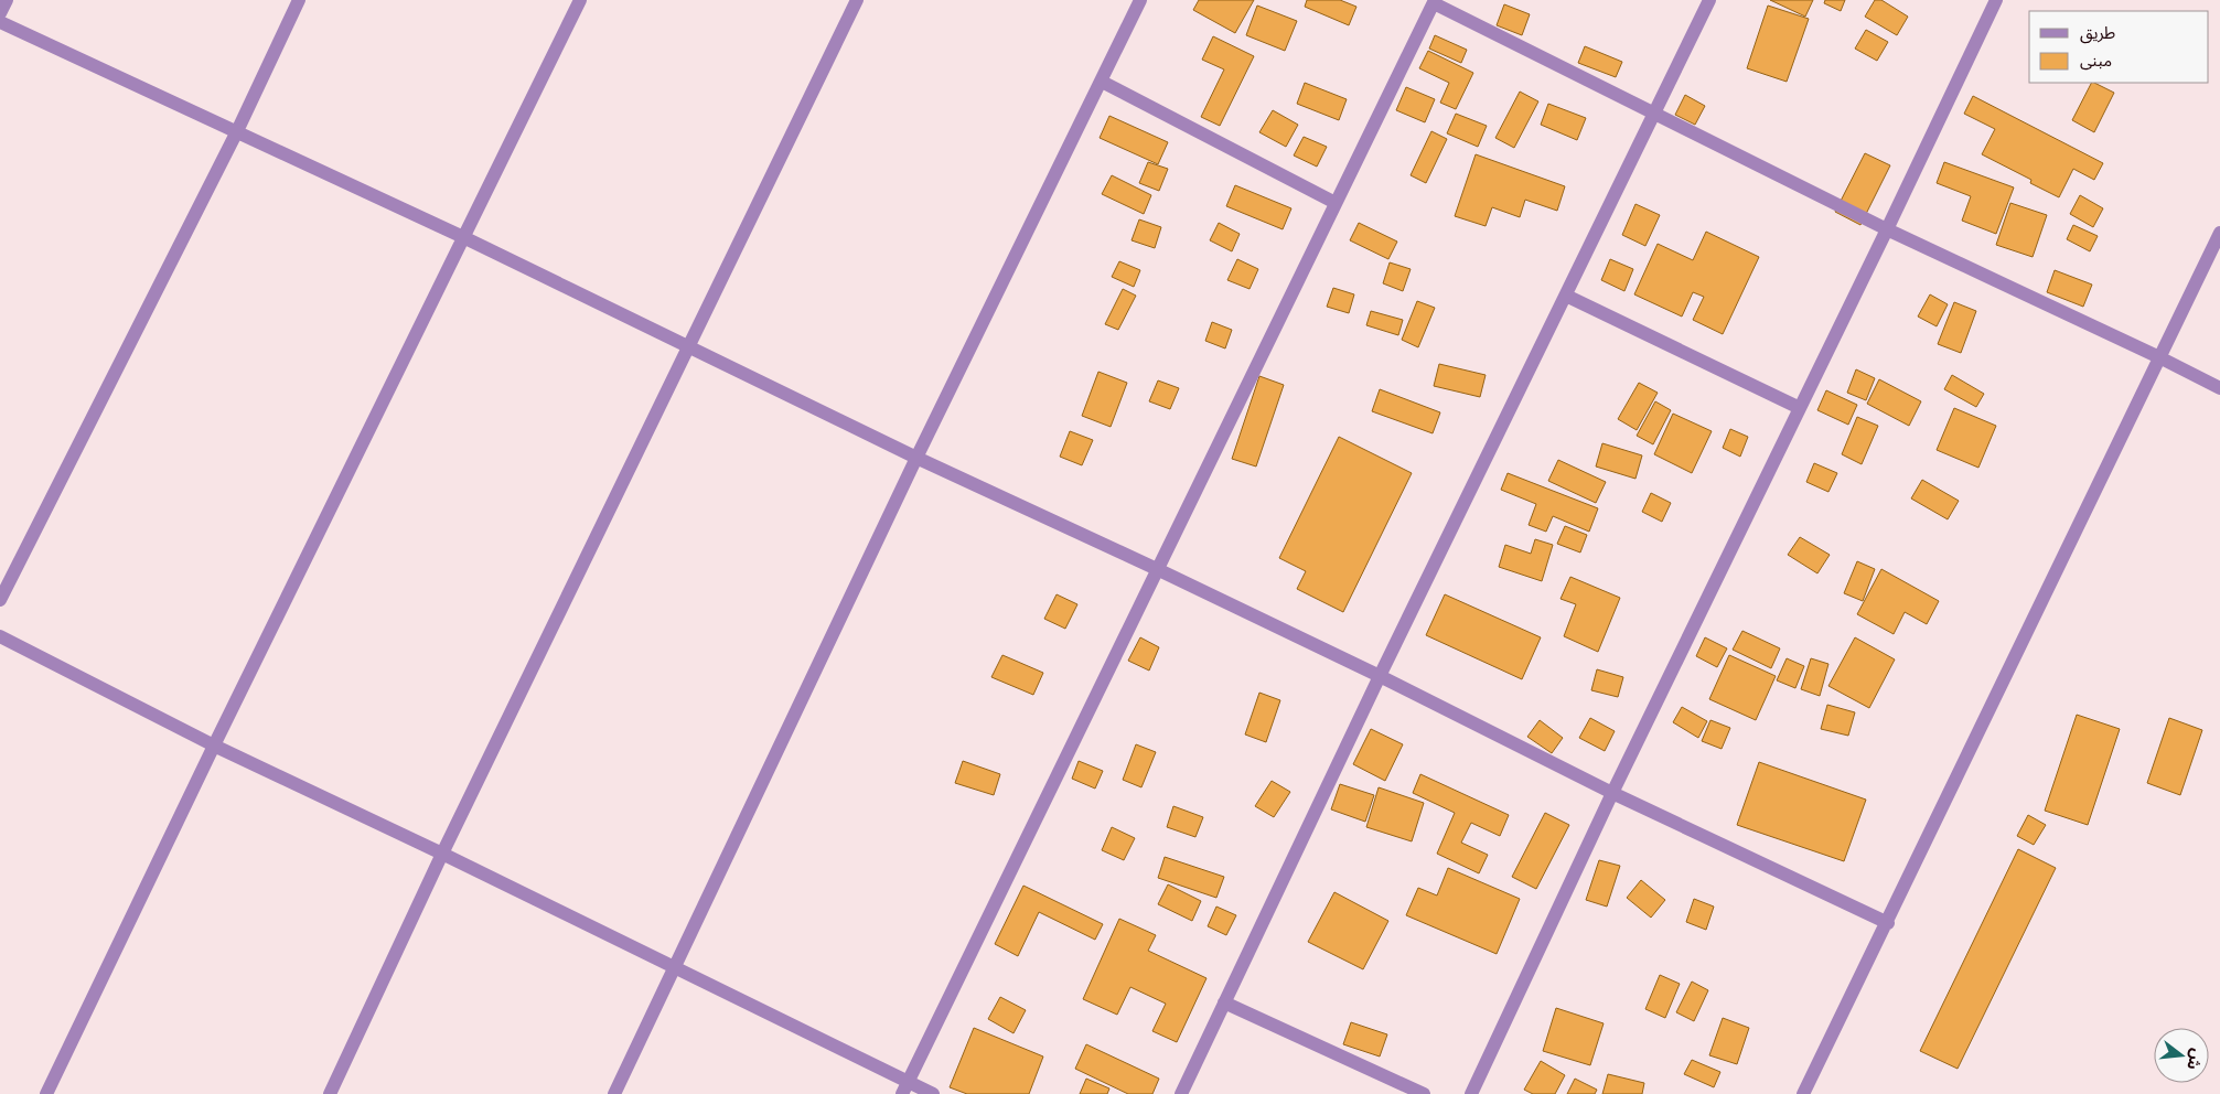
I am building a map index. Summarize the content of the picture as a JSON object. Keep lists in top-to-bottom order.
{
  "legend": ["طريق", "مبنى"],
  "north": "right"
}
